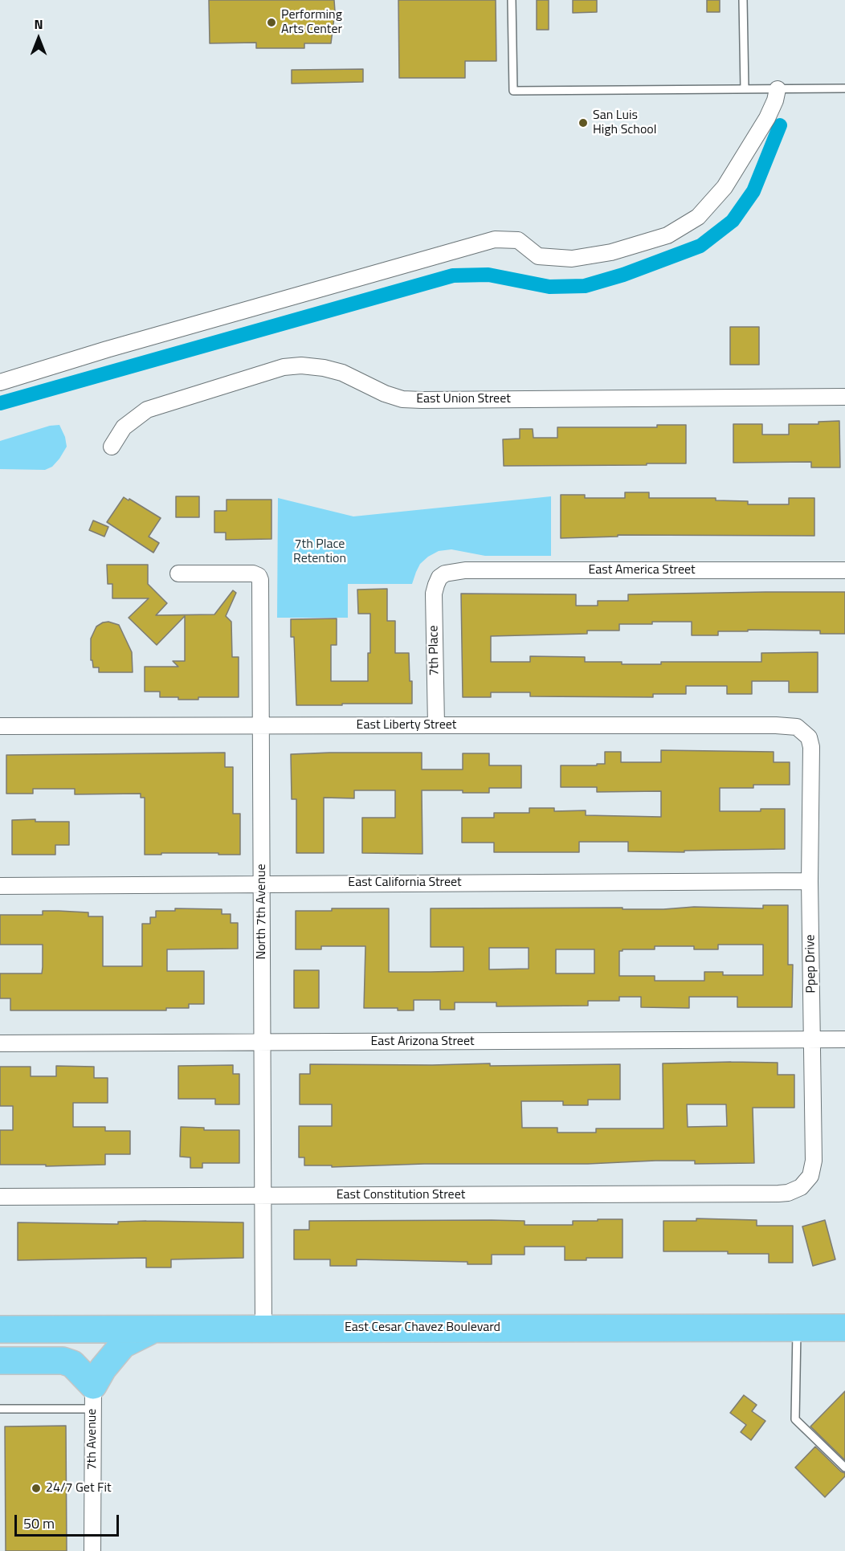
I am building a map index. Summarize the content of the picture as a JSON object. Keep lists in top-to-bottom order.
{
  "streets": {
    "highway": ["East Cesar Chavez Boulevard"],
    "street": [
      "East Union Street",
      "East America Street",
      "7th Place",
      "East Liberty Street",
      "East California Street",
      "North 7th Avenue",
      "Ppep Drive",
      "East Arizona Street",
      "East Constitution Street",
      "7th Avenue"
    ]
  },
  "crossings": [
    ["East America Street", "7th Place"],
    ["7th Place", "East Liberty Street"],
    ["East Liberty Street", "North 7th Avenue"],
    ["East Liberty Street", "Ppep Drive"],
    ["East California Street", "North 7th Avenue"],
    ["East California Street", "Ppep Drive"],
    ["North 7th Avenue", "East Arizona Street"],
    ["North 7th Avenue", "East Constitution Street"],
    ["North 7th Avenue", "East Cesar Chavez Boulevard"],
    ["Ppep Drive", "East Arizona Street"],
    ["Ppep Drive", "East Constitution Street"]
  ],
  "parks": ["7th Place Retention"],
  "places": ["Performing Arts Center", "San Luis High School", "24/7 Get Fit"],
  "scale_bar": "50 m",
  "north": "top"
}
